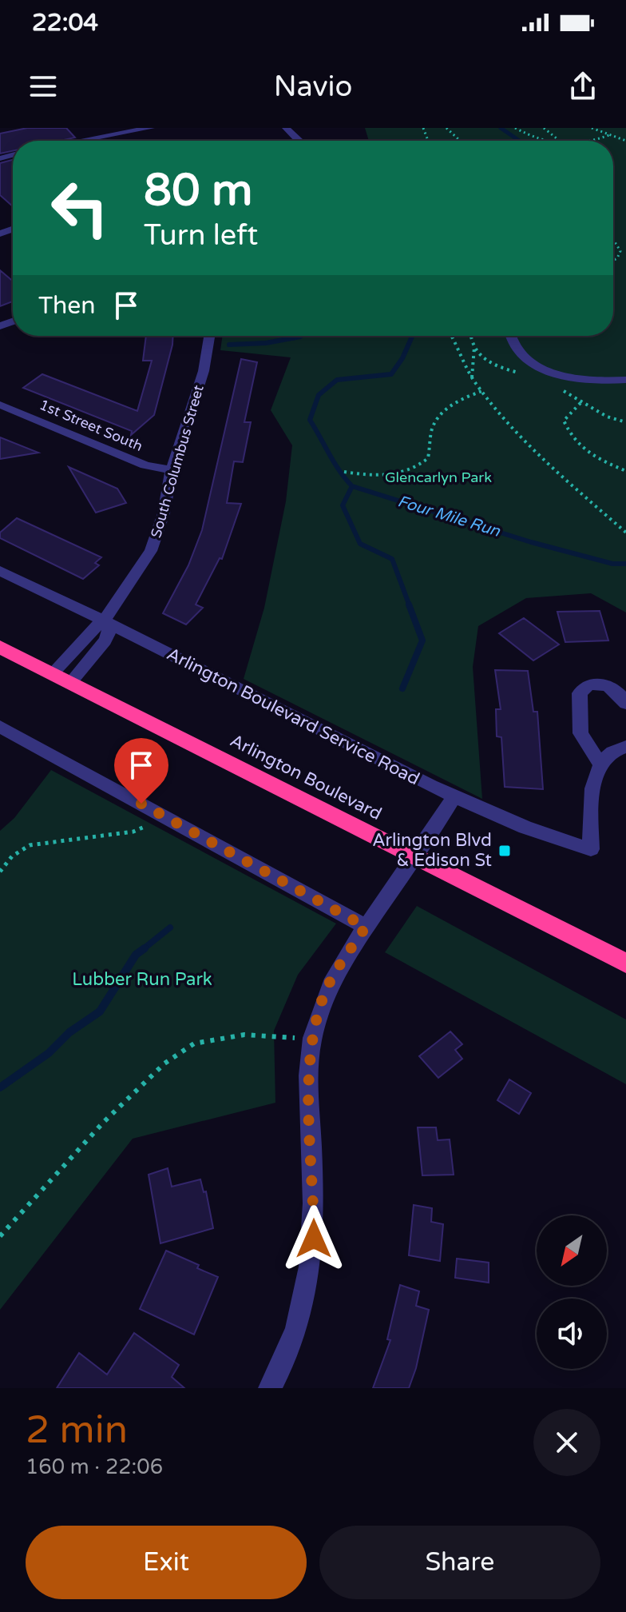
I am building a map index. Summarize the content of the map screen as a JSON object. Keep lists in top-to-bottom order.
{
  "streets": {
    "highway": ["Arlington Boulevard"],
    "street": ["1st Street South", "South Columbus Street", "Arlington Boulevard Service Road"]
  },
  "crossings": [
    ["1st Street South", "South Columbus Street"],
    ["South Columbus Street", "Arlington Boulevard Service Road"],
    ["South Columbus Street", "Arlington Boulevard"]
  ],
  "water": ["Four Mile Run"],
  "parks": ["Glencarlyn Park", "Lubber Run Park"],
  "places": {
    "transit": ["Arlington Blvd & Edison St"]
  },
  "north": "bottom left",
  "page": {
    "status": "22:04",
    "header": "Navio",
    "turn": ["80 m", "Turn left"],
    "then": "Then",
    "heading": ["2 min", "160 m · 22:06"],
    "buttons": ["Exit", "Share"]
  }
}
